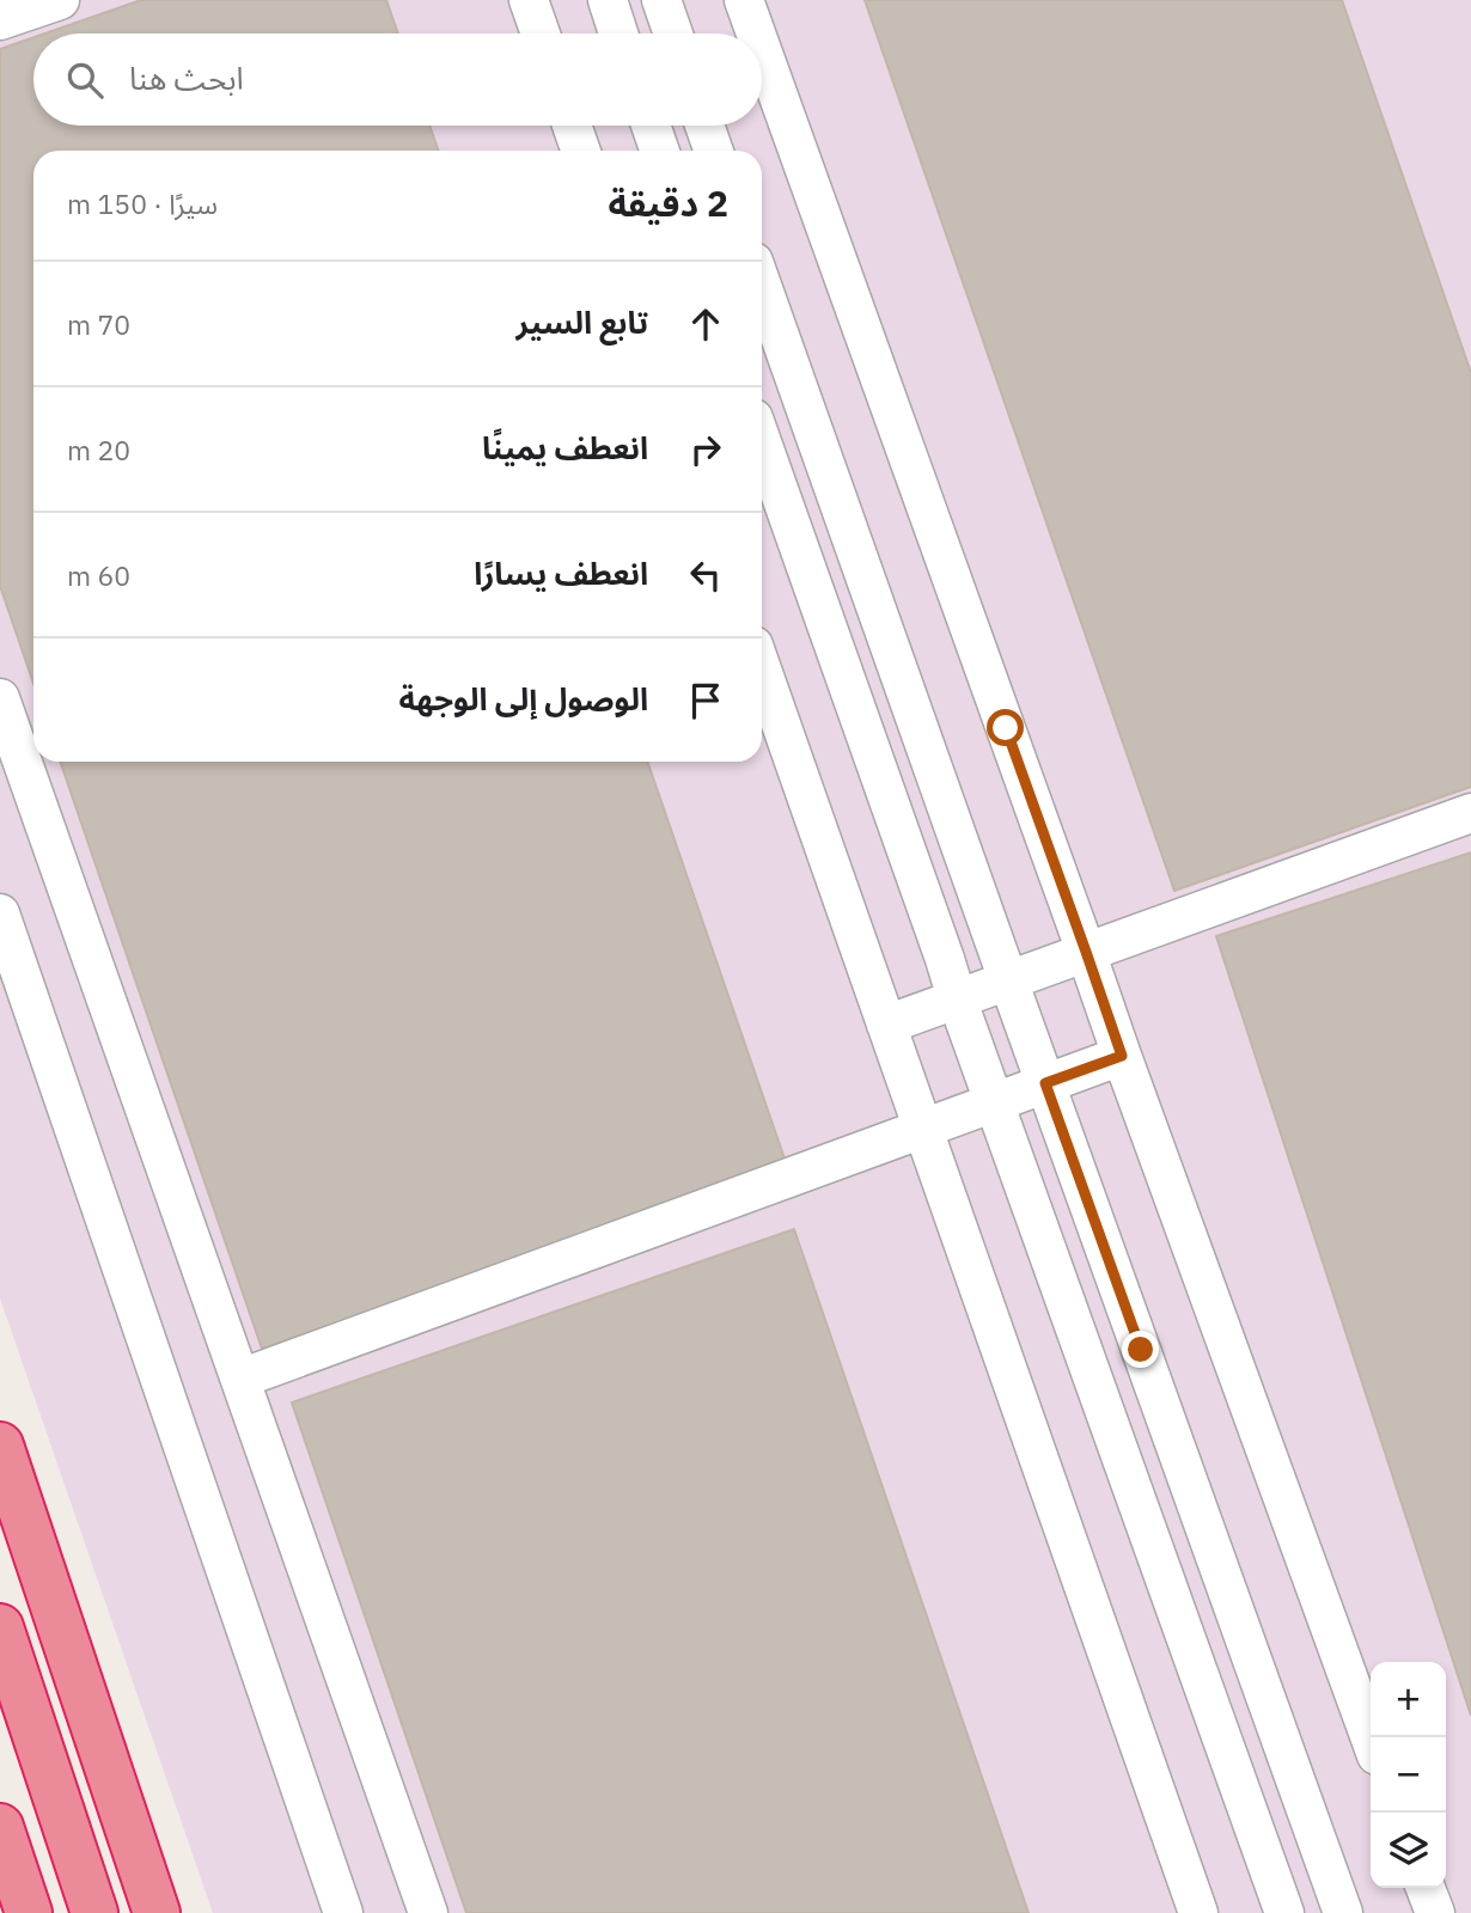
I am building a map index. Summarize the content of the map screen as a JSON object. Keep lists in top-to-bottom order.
{
  "page": {
    "search": "ابحث هنا",
    "heading": ["2 دقيقة", "سيرًا · 150 m"],
    "list": [
      ["تابع السير", "70 m"],
      ["انعطف يمينًا", "20 m"],
      ["انعطف يسارًا", "60 m"],
      "الوصول إلى الوجهة"
    ],
    "map_buttons": ["+", "−"]
  }
}
